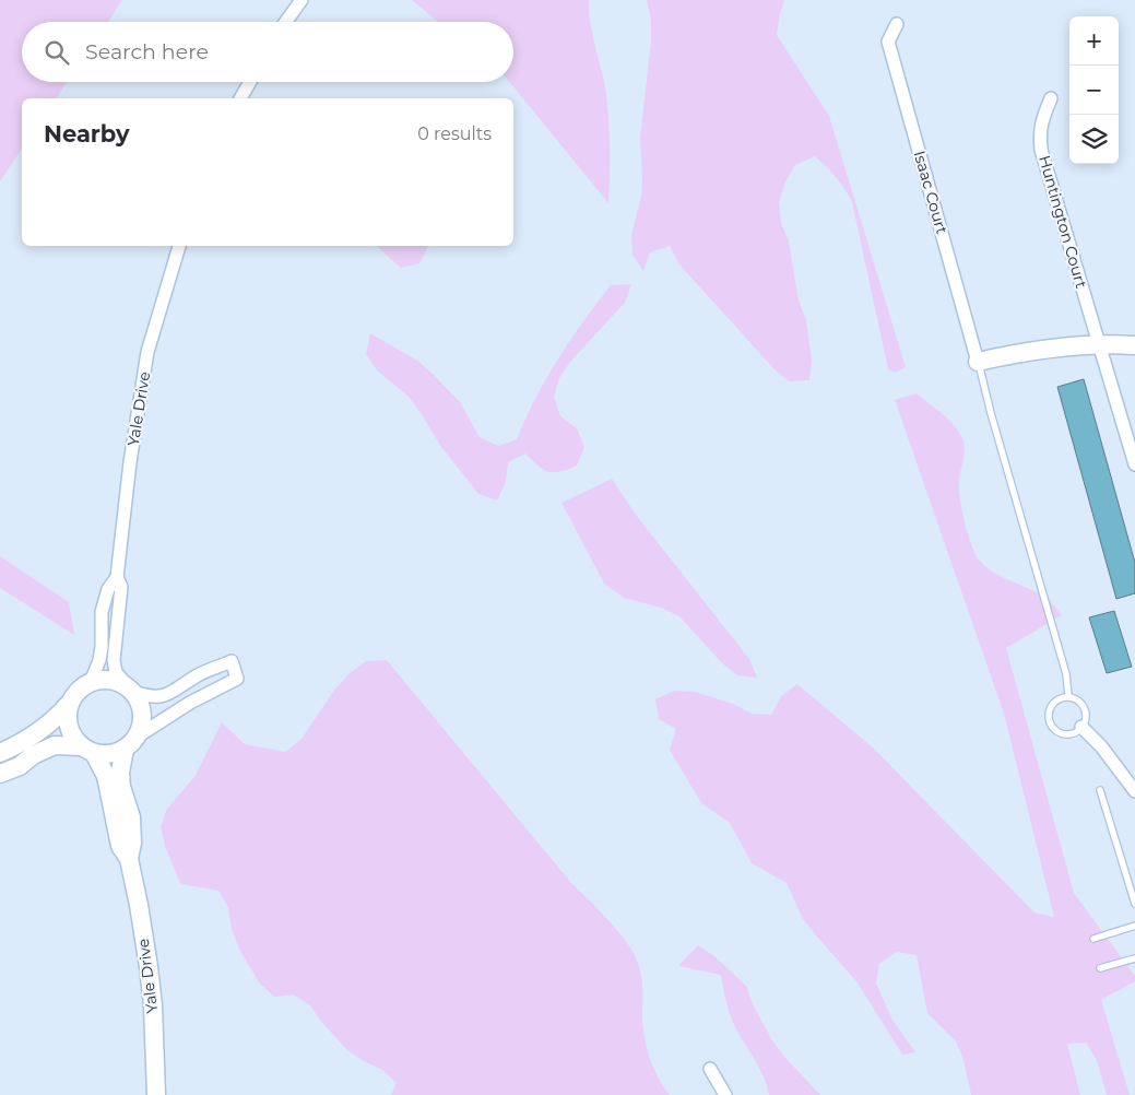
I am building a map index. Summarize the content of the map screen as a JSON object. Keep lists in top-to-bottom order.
{
  "streets": {
    "street": ["Isaac Court", "Huntington Court", "Yale Drive"]
  },
  "page": {
    "map_buttons": ["+", "−"],
    "search": "Search here",
    "heading": ["Nearby", "0 results"]
  }
}
